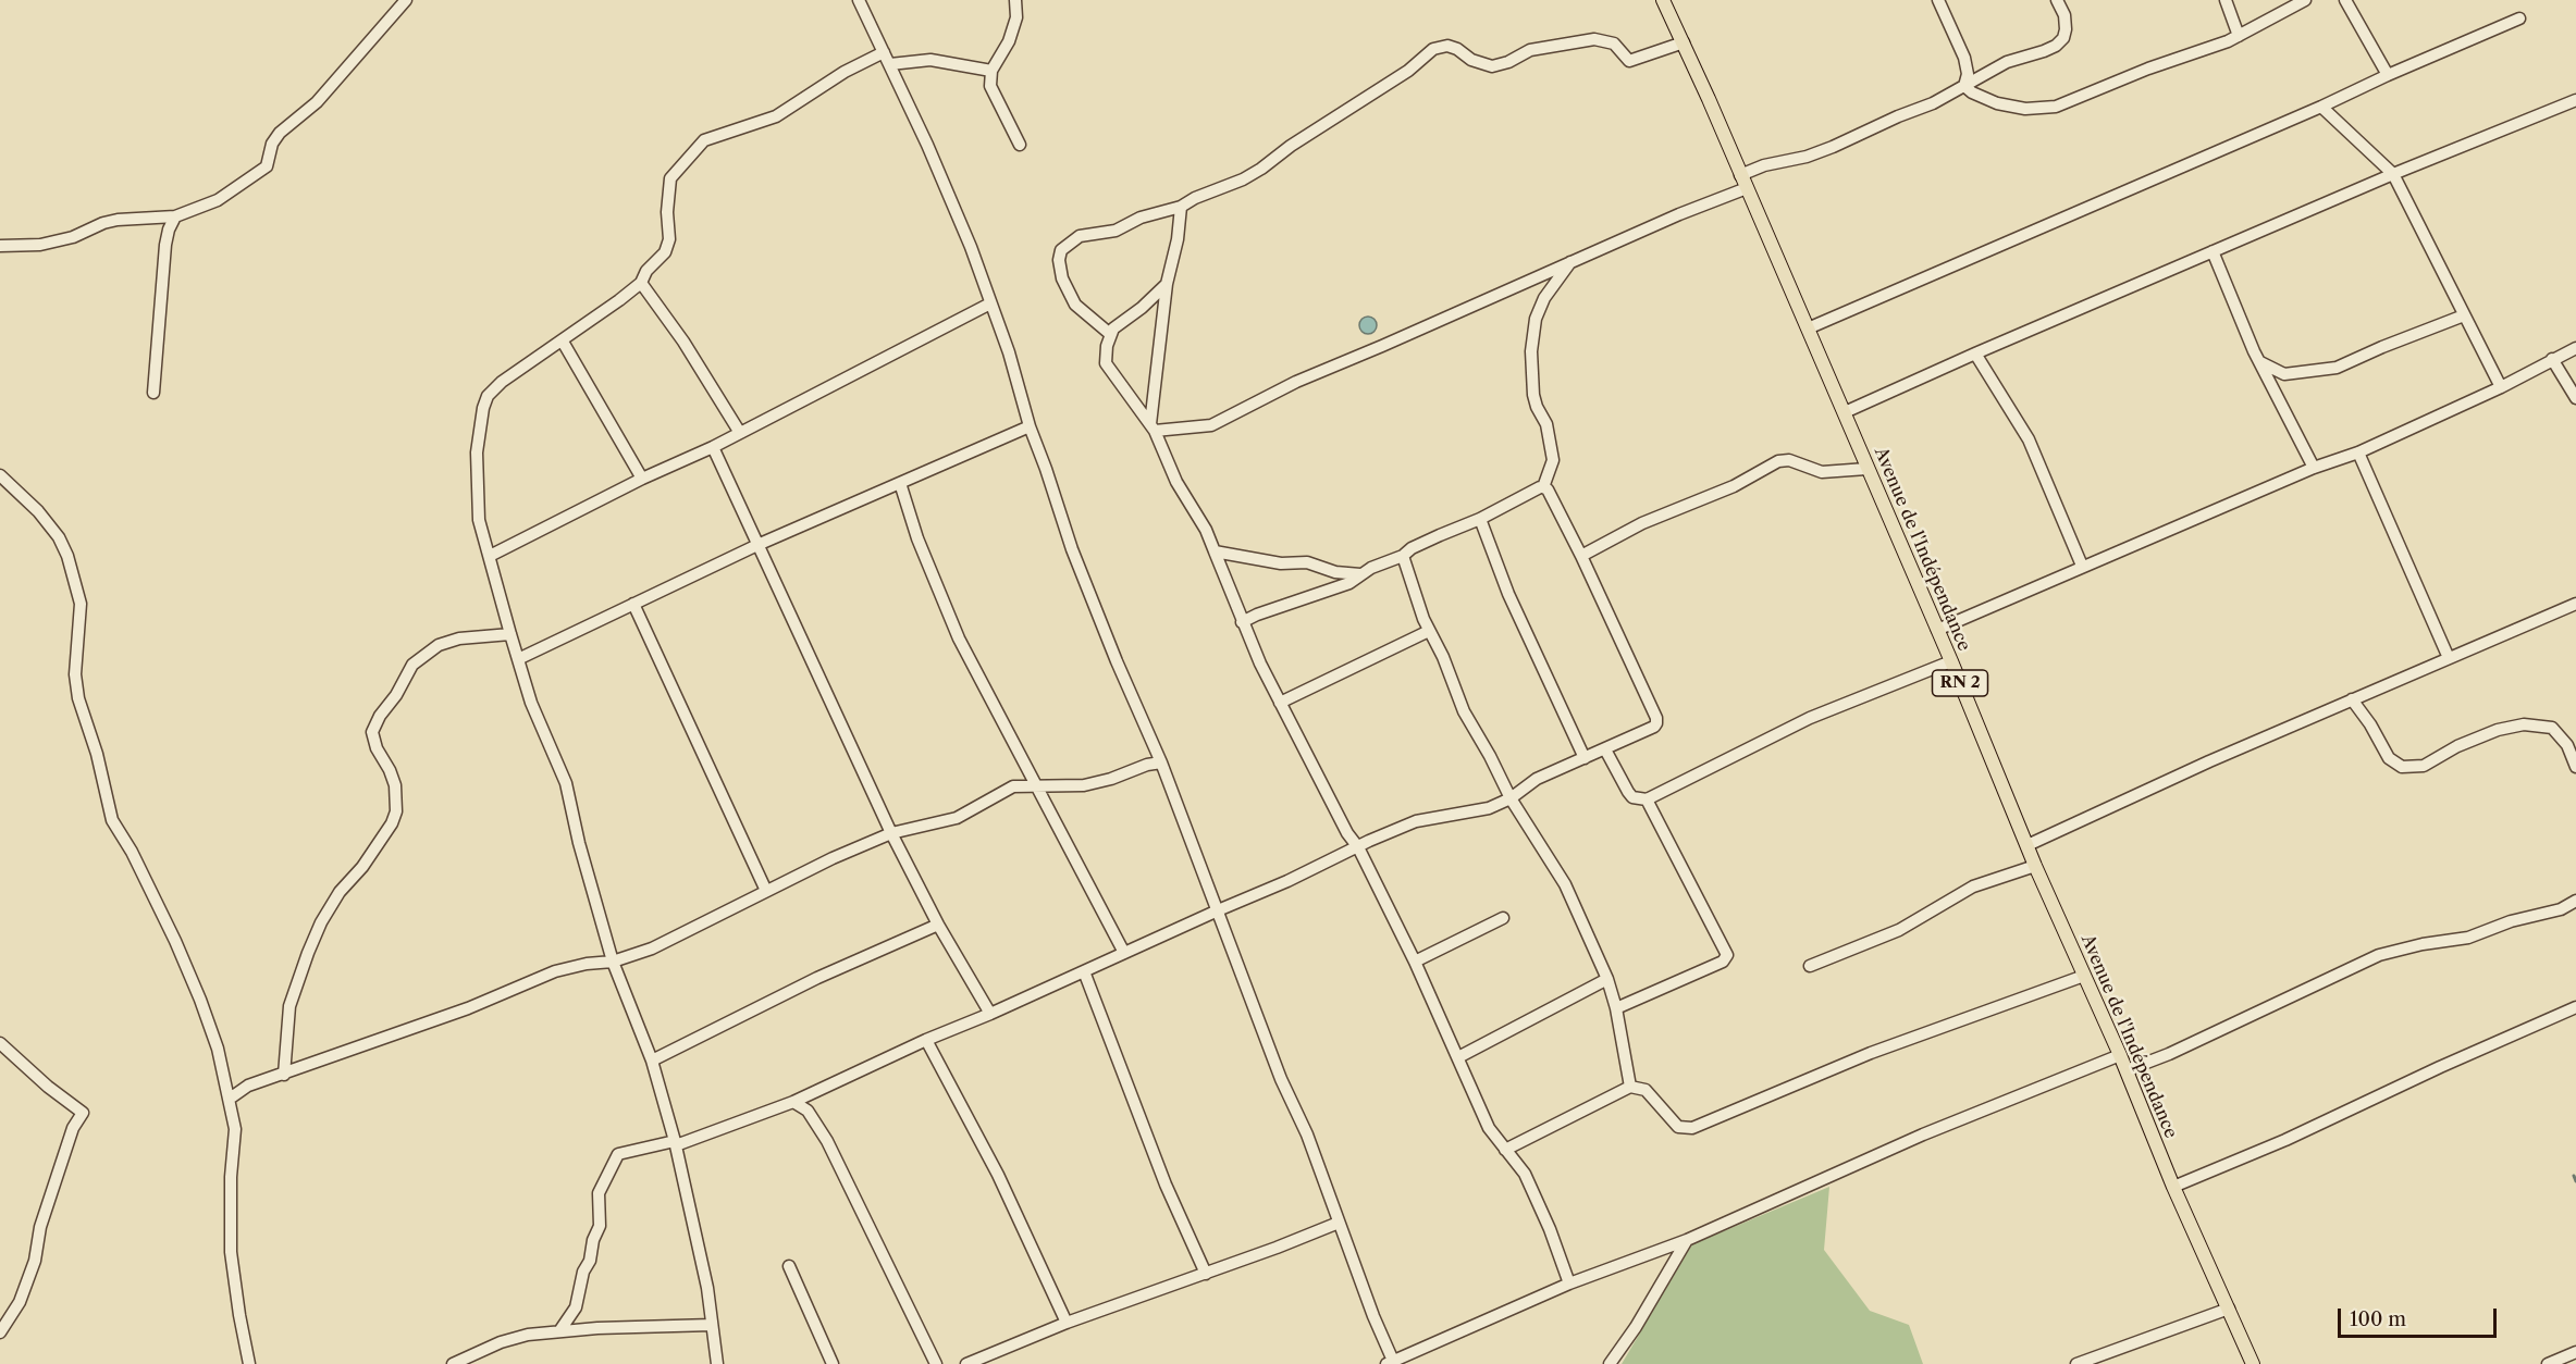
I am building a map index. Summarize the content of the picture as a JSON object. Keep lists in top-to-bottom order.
{
  "streets": {
    "main road": ["Avenue de l'Indépendance", "RN 2"]
  },
  "scale_bar": "100 m"
}
